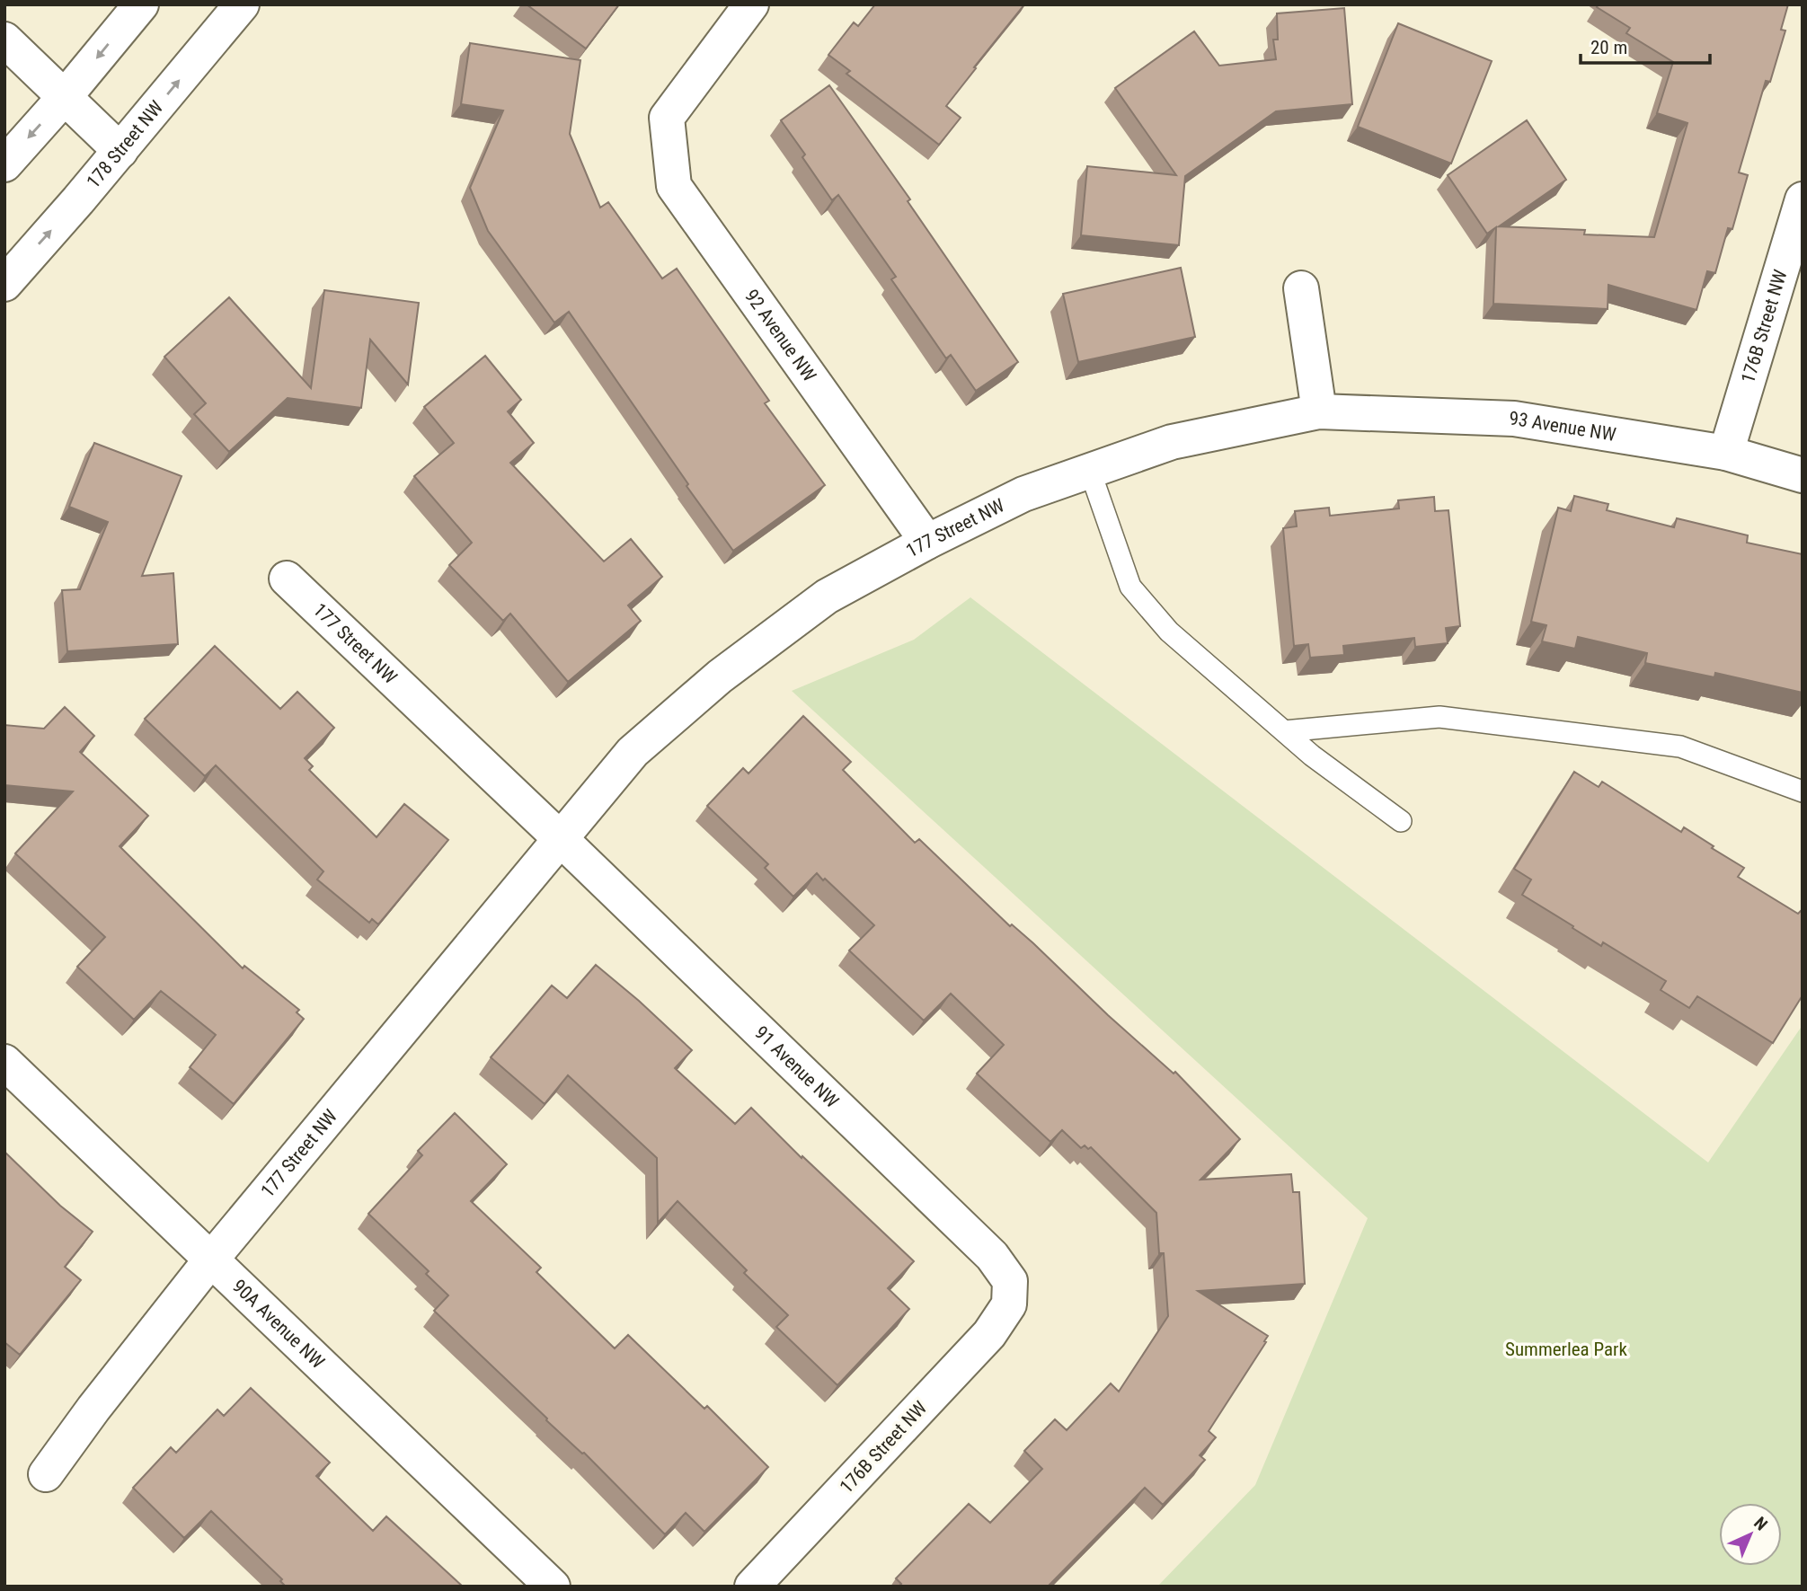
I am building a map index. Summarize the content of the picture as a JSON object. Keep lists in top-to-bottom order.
{
  "streets": {
    "street": [
      "178 Street NW",
      "176B Street NW",
      "92 Avenue NW",
      "93 Avenue NW",
      "177 Street NW",
      "91 Avenue NW",
      "90A Avenue NW"
    ]
  },
  "crossings": [
    ["176B Street NW", "93 Avenue NW"],
    ["176B Street NW", "91 Avenue NW"],
    ["92 Avenue NW", "177 Street NW"],
    ["93 Avenue NW", "177 Street NW"],
    ["177 Street NW", "91 Avenue NW"],
    ["177 Street NW", "90A Avenue NW"]
  ],
  "parks": ["Summerlea Park"],
  "scale_bar": "20 m",
  "north": "top right"
}
